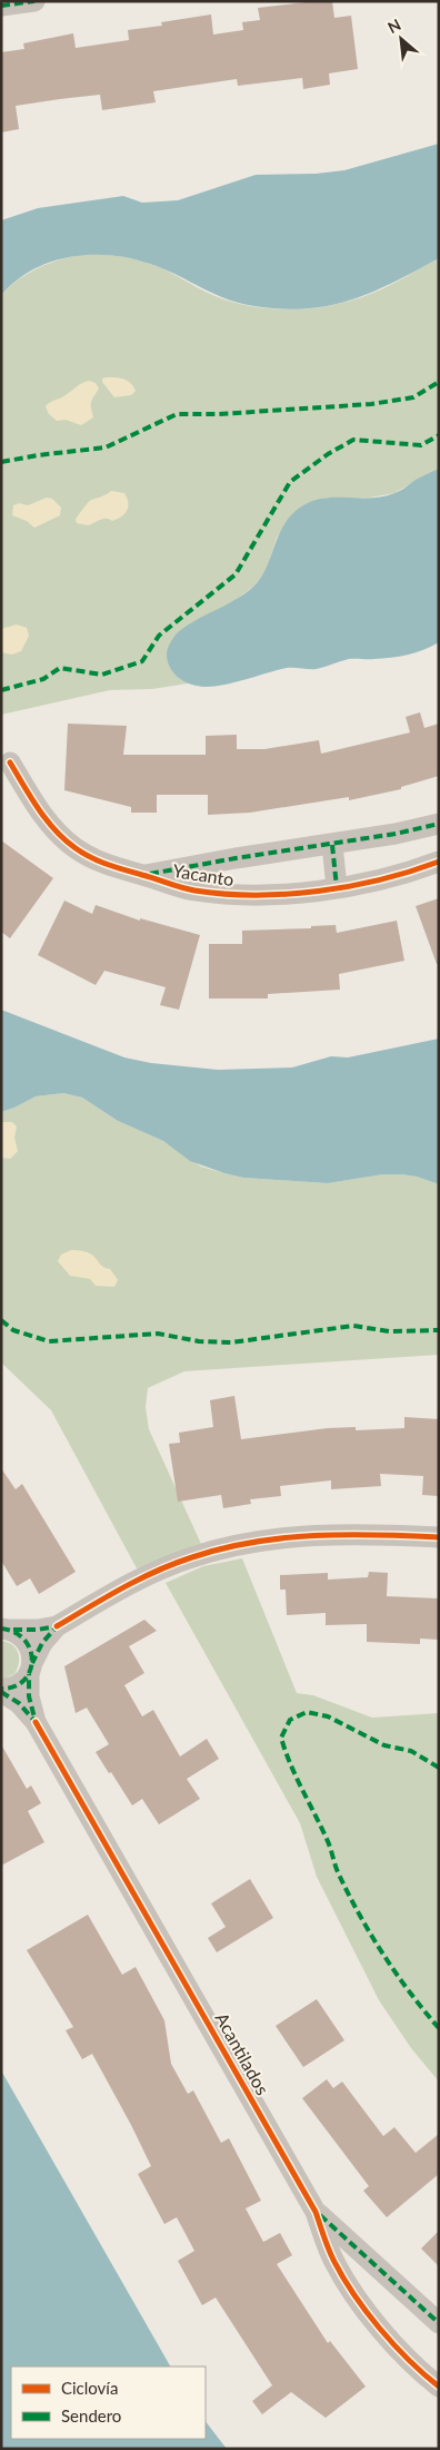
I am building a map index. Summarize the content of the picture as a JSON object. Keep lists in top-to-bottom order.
{
  "streets": {
    "street": ["Yacanto", "Acantilados"]
  },
  "legend": ["Ciclovía", "Sendero"],
  "north": "top left"
}
